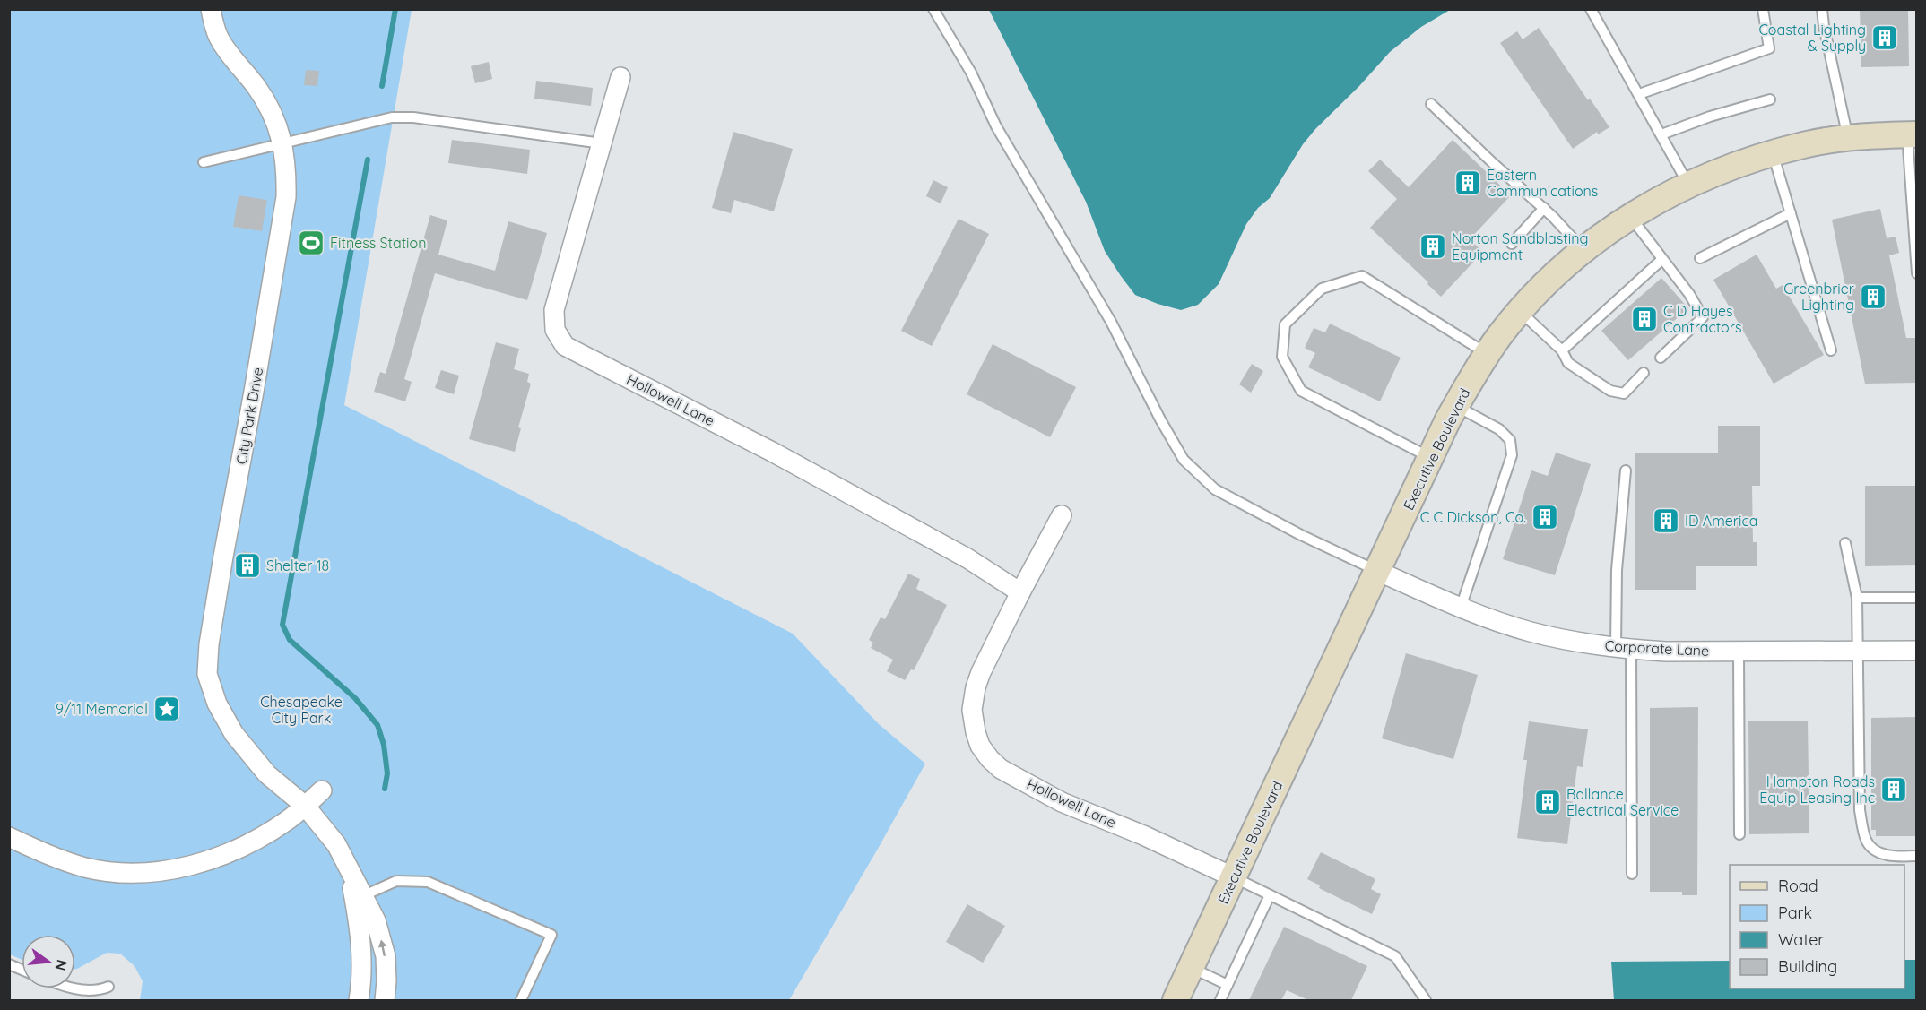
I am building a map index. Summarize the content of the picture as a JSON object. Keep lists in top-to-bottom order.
{
  "streets": {
    "street": [
      "Hollowell Lane",
      "City Park Drive",
      "Executive Boulevard",
      "Corporate Lane"
    ]
  },
  "crossings": [
    ["Hollowell Lane", "Executive Boulevard"],
    ["Executive Boulevard", "Corporate Lane"]
  ],
  "parks": ["Chesapeake City Park"],
  "places": {
    "building": [
      "Coastal Lighting & Supply",
      "Eastern Communications",
      "Norton Sandblasting Equipment",
      "Greenbrier Lighting",
      "C D Hayes Contractors",
      "C C Dickson, Co.",
      "ID America",
      "Shelter 18",
      "Hampton Roads Equip Leasing Inc",
      "Ballance Electrical Service"
    ],
    "sports": ["Fitness Station"],
    "place": ["9/11 Memorial"]
  },
  "legend": [
    "Road",
    "Park",
    "Water",
    "Building"
  ],
  "north": "right"
}
